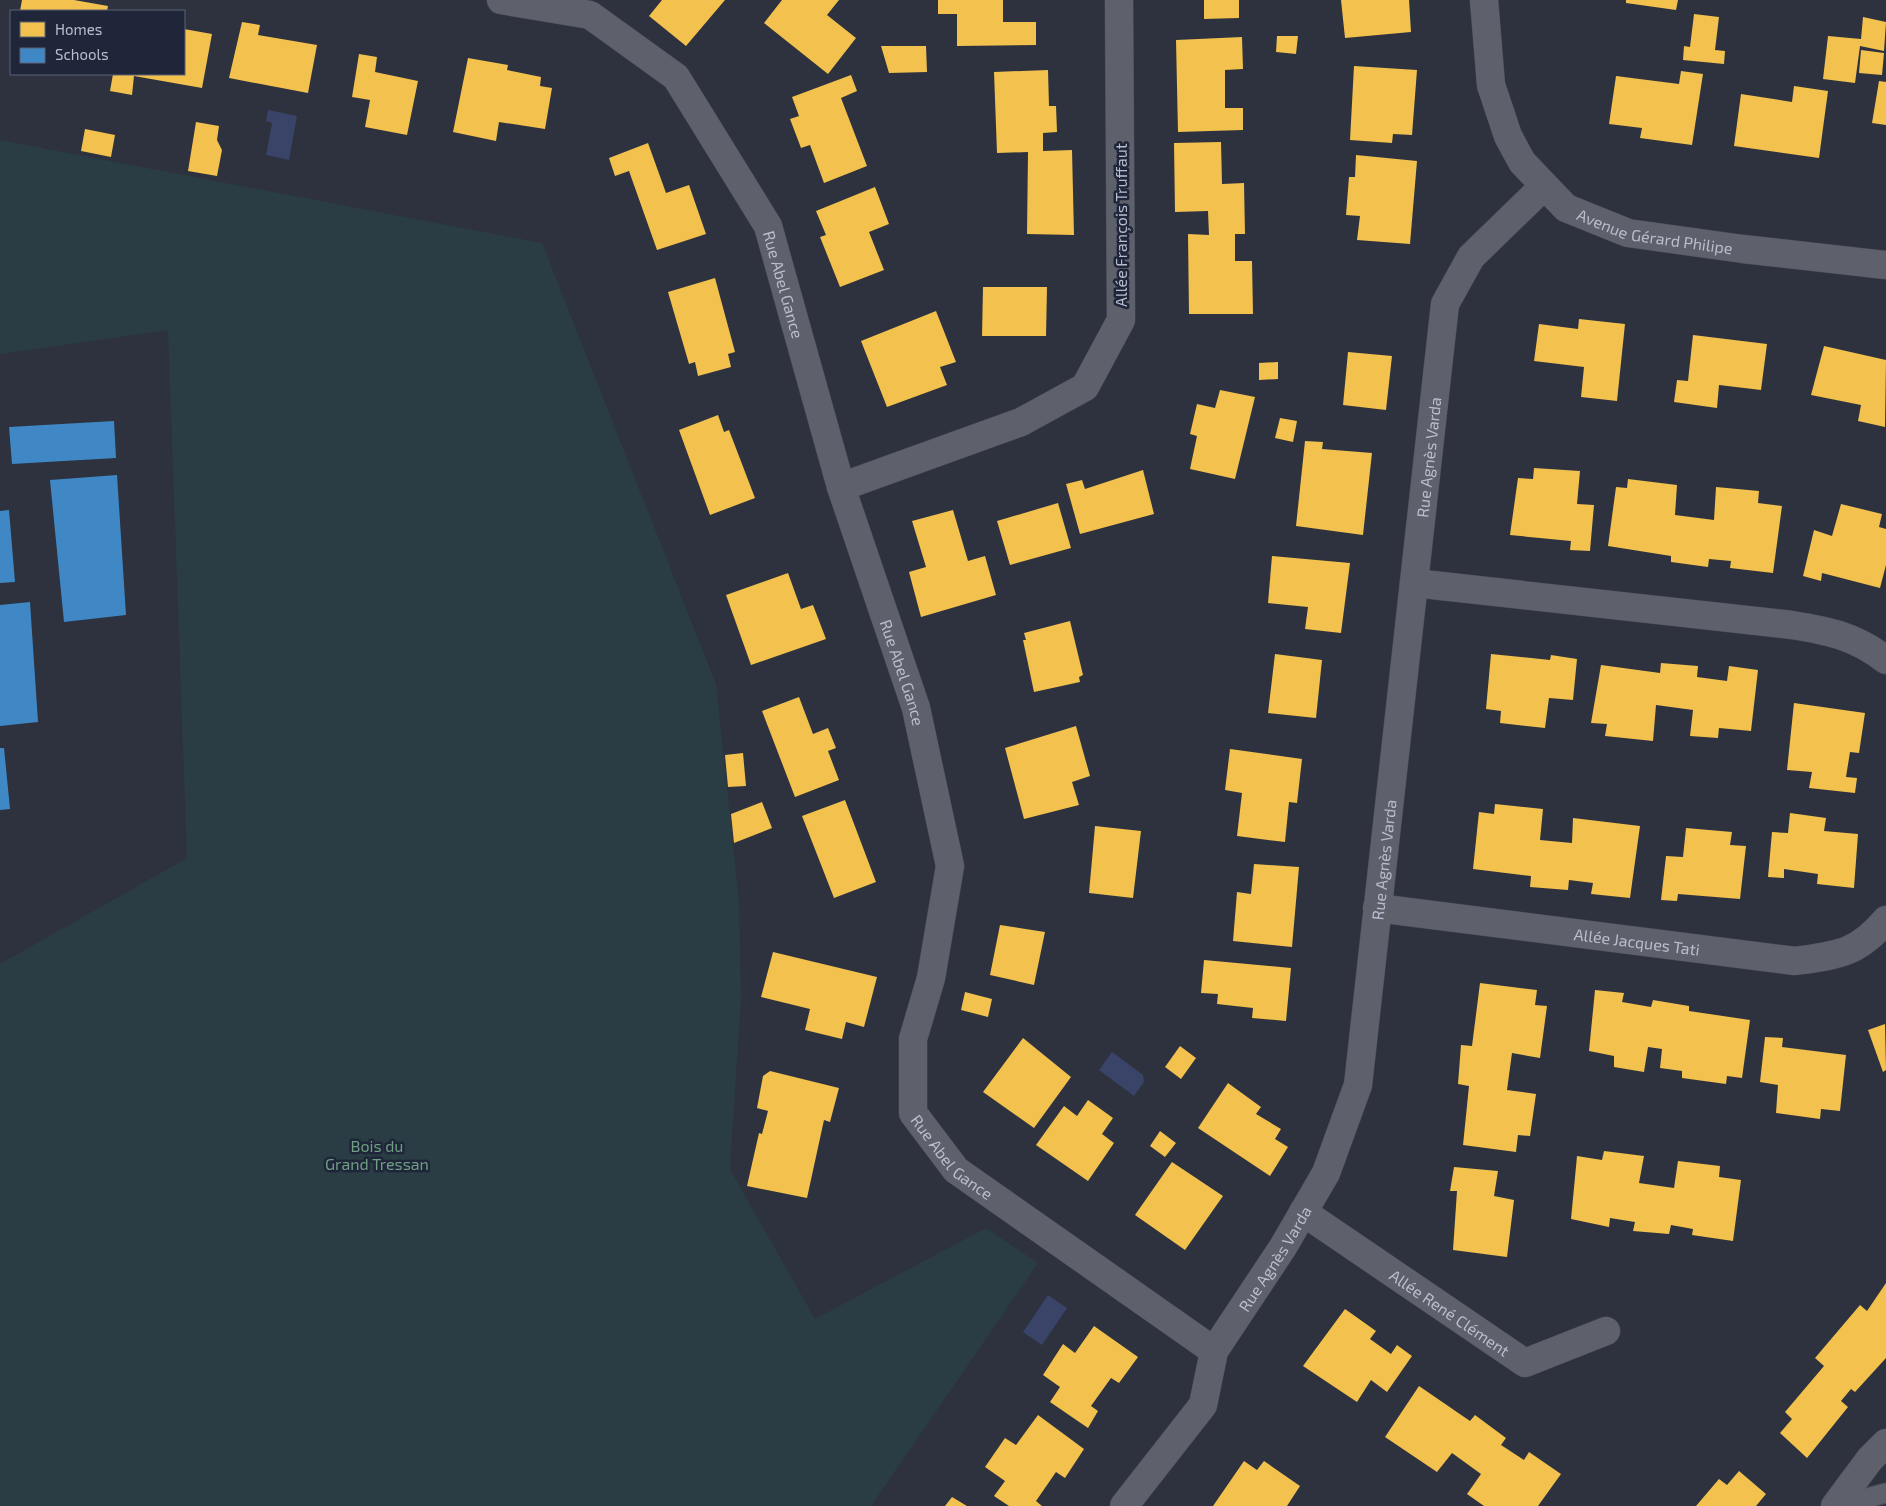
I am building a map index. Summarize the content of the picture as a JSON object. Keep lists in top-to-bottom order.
{
  "streets": {
    "street": [
      "Allée François Truffaut",
      "Avenue Gérard Philipe",
      "Rue Abel Gance",
      "Rue Agnès Varda",
      "Allée Jacques Tati",
      "Allée René Clément"
    ]
  },
  "crossings": [
    ["Allée François Truffaut", "Rue Abel Gance"],
    ["Avenue Gérard Philipe", "Rue Agnès Varda"],
    ["Rue Abel Gance", "Rue Agnès Varda"],
    ["Rue Agnès Varda", "Allée Jacques Tati"],
    ["Rue Agnès Varda", "Allée René Clément"]
  ],
  "parks": ["Bois du Grand Tressan"],
  "legend": ["Homes", "Schools"]
}
